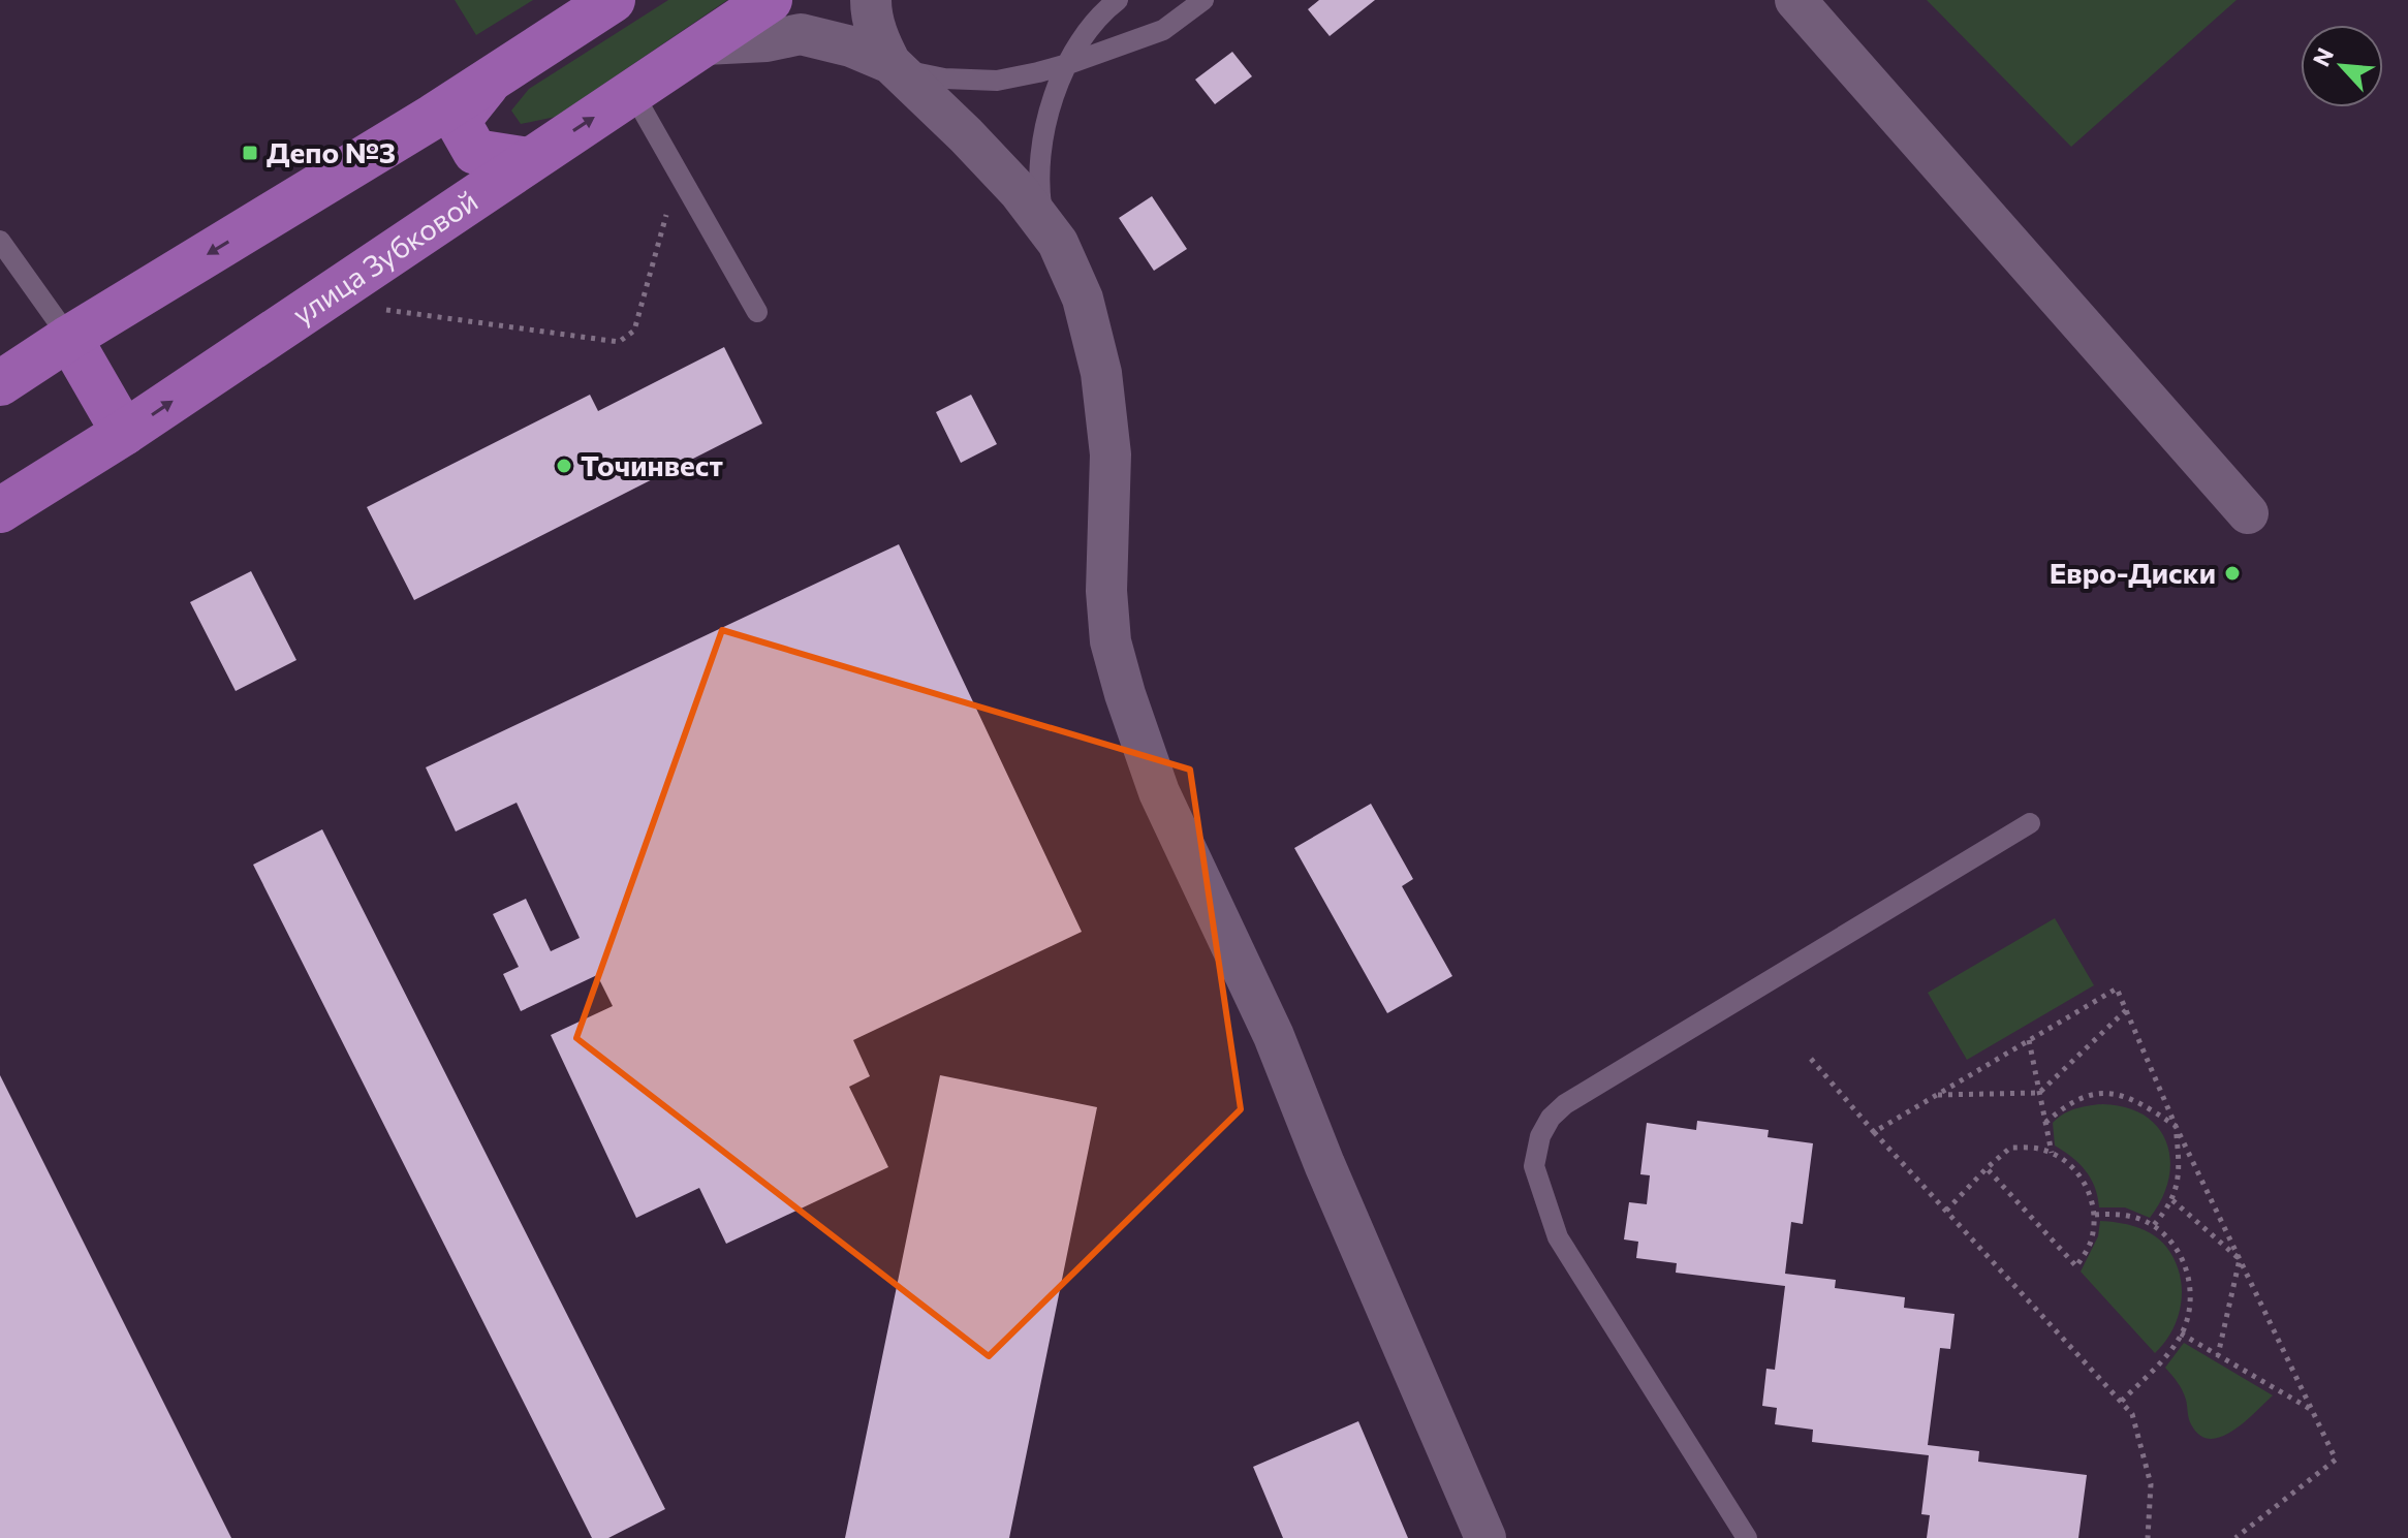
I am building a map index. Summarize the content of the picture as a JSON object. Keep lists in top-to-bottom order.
{
  "streets": {
    "main road": ["улица Зубковой"]
  },
  "places": {
    "transit": ["Депо №3"],
    "other": ["Точинвест", "Евро-Диски"]
  },
  "north": "top left"
}
